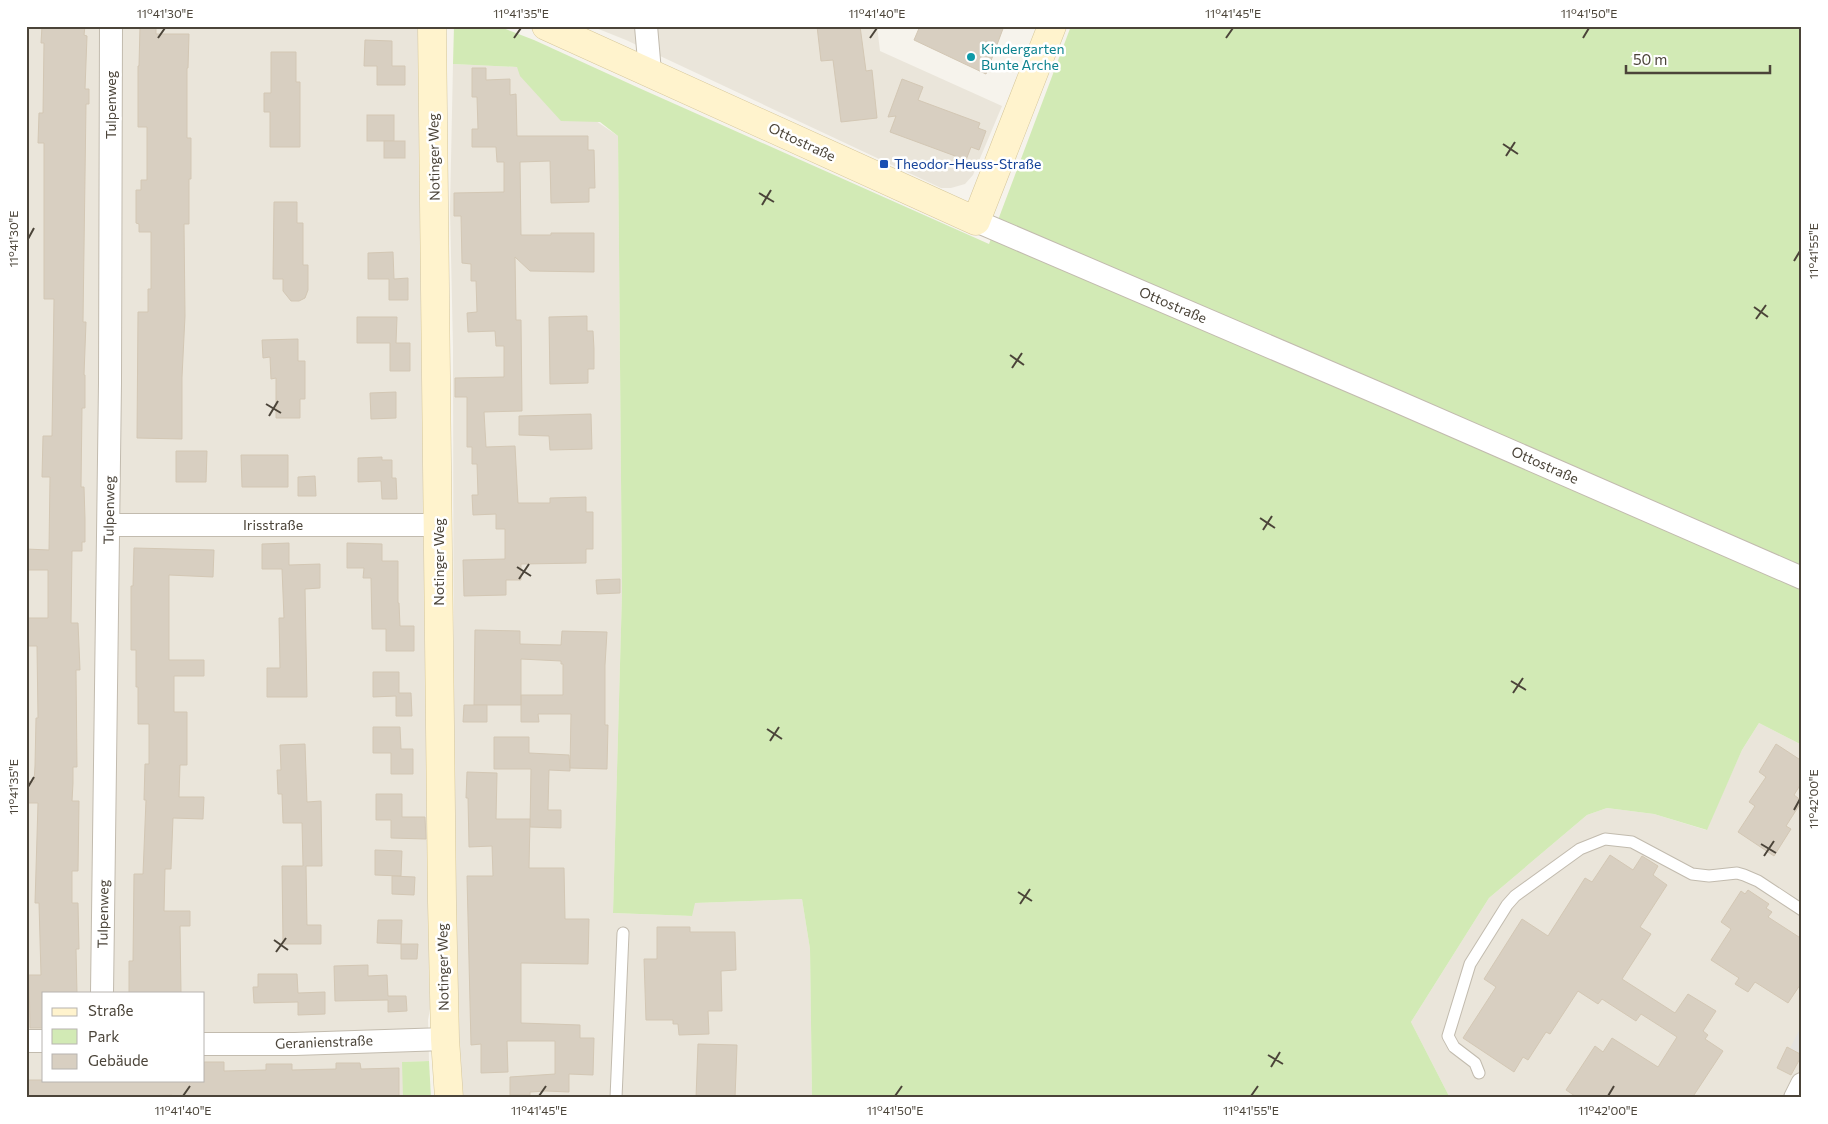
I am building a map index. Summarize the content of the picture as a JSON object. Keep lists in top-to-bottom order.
{
  "streets": {
    "street": [
      "Tulpenweg",
      "Ottostraße",
      "Notinger Weg",
      "Irisstraße",
      "Geranienstraße"
    ]
  },
  "crossings": [
    ["Tulpenweg", "Irisstraße"],
    ["Notinger Weg", "Irisstraße"],
    ["Notinger Weg", "Geranienstraße"]
  ],
  "places": {
    "other": ["Kindergarten Bunte Arche"],
    "transit": ["Theodor-Heuss-Straße"]
  },
  "legend": ["Straße", "Park", "Gebäude"],
  "scale_bar": "50 m",
  "coordinates": [
    "11°41'30\"E",
    "11°41'35\"E",
    "11°41'40\"E",
    "11°41'45\"E",
    "11°41'50\"E",
    "11°41'55\"E",
    "11°42'00\"E"
  ]
}
